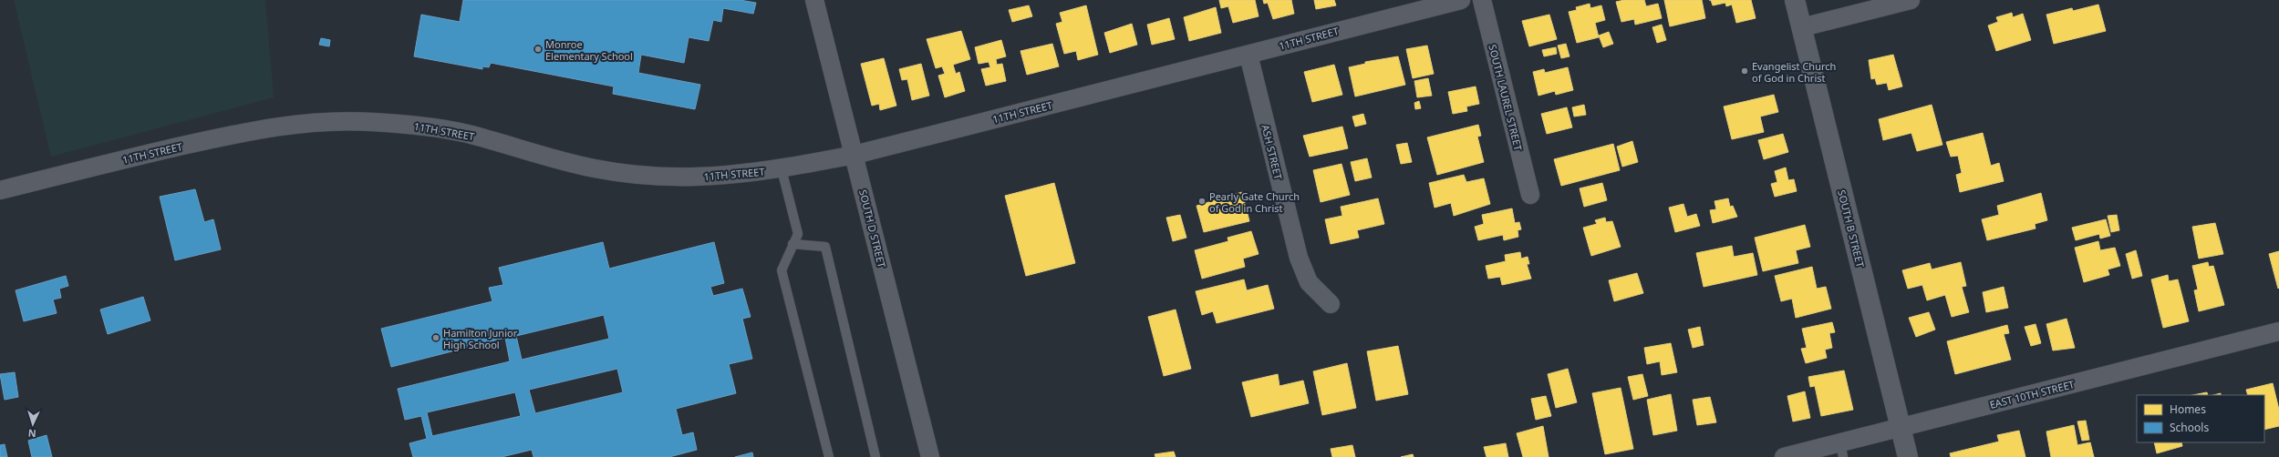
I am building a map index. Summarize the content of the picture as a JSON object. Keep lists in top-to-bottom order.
{
  "streets": {
    "street": [
      "11TH STREET",
      "SOUTH LAUREL STREET",
      "ASH STREET",
      "SOUTH D STREET",
      "SOUTH B STREET",
      "EAST 10TH STREET"
    ]
  },
  "crossings": [
    ["11TH STREET", "ASH STREET"],
    ["11TH STREET", "SOUTH D STREET"],
    ["SOUTH B STREET", "EAST 10TH STREET"]
  ],
  "places": [
    "Monroe Elementary School",
    "Evangelist Church of God in Christ",
    "Pearly Gate Church of God in Christ",
    "Hamilton Junior High School"
  ],
  "legend": ["Homes", "Schools"],
  "north": "bottom"
}
